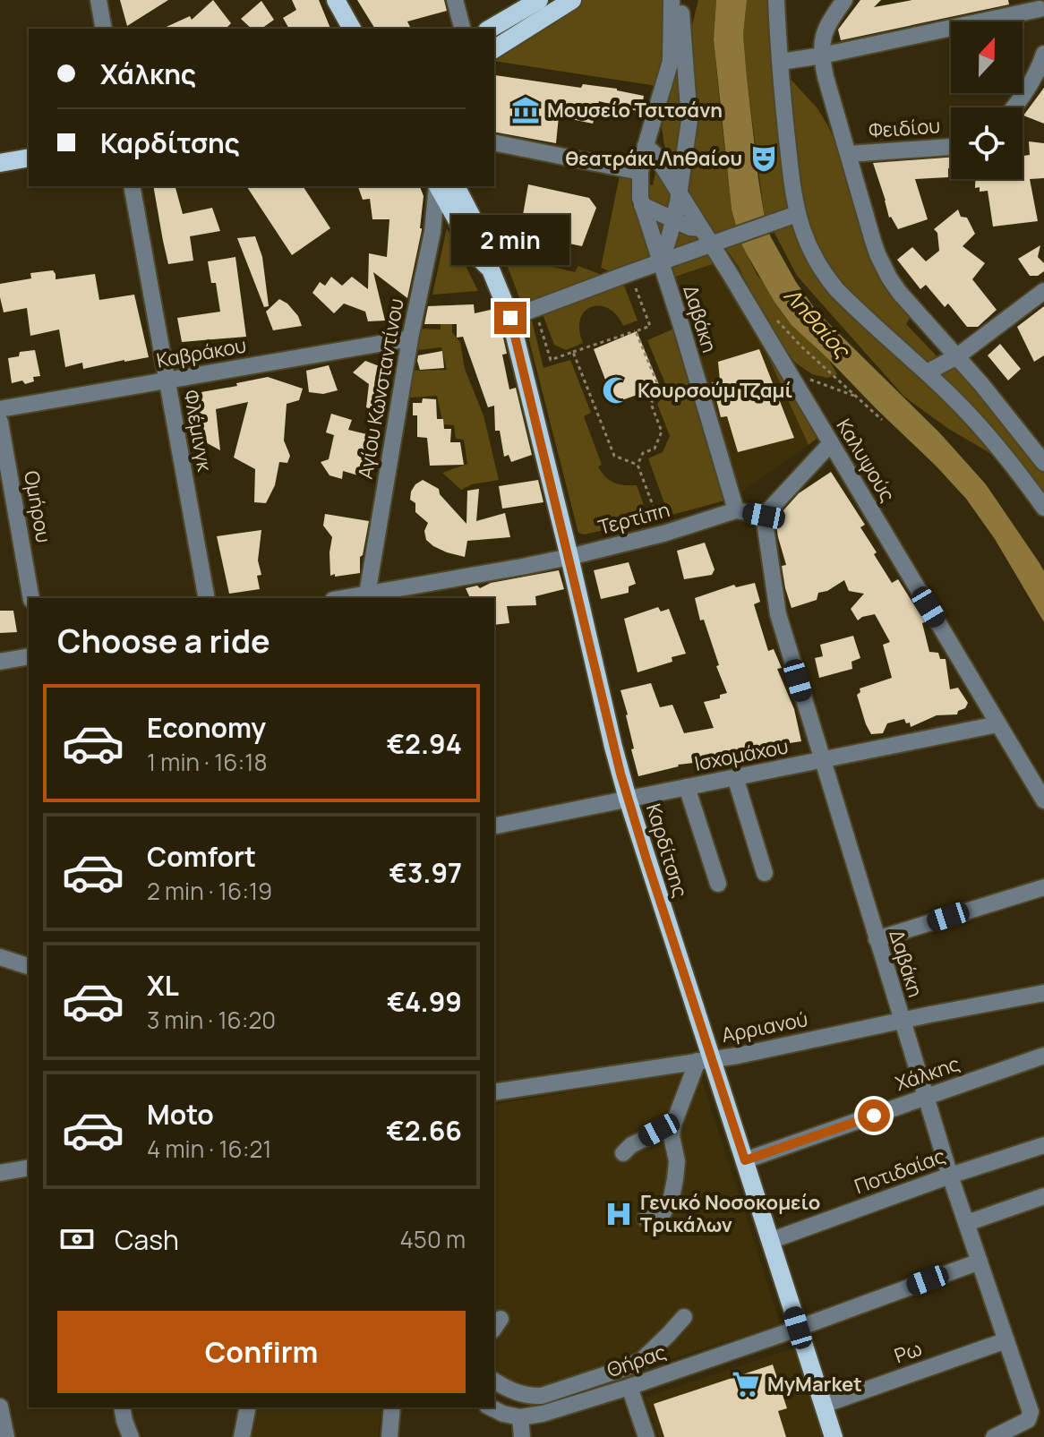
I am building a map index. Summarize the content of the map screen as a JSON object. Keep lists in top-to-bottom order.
{
  "streets": {
    "main road": ["Καρδίτσης"],
    "street": [
      "Φειδίου",
      "Δαβάκη",
      "Καβράκου",
      "Αγίου Κωνσταντίνου",
      "Φλέμινγκ",
      "Καλυψούς",
      "Ομήρου",
      "Τερτίπη",
      "Ισχομάχου",
      "Αρριανού",
      "Χάλκης",
      "Ποτιδαίας",
      "Ρω",
      "Θήρας"
    ]
  },
  "crossings": [
    ["Δαβάκη", "Καλυψούς"],
    ["Δαβάκη", "Τερτίπη"],
    ["Δαβάκη", "Ισχομάχου"],
    ["Δαβάκη", "Αρριανού"],
    ["Δαβάκη", "Χάλκης"],
    ["Δαβάκη", "Ποτιδαίας"],
    ["Δαβάκη", "Ρω"],
    ["Δαβάκη", "Θήρας"],
    ["Καβράκου", "Αγίου Κωνσταντίνου"],
    ["Καβράκου", "Φλέμινγκ"],
    ["Αγίου Κωνσταντίνου", "Τερτίπη"],
    ["Καλυψούς", "Ισχομάχου"],
    ["Τερτίπη", "Καρδίτσης"],
    ["Ισχομάχου", "Καρδίτσης"],
    ["Καρδίτσης", "Αρριανού"],
    ["Καρδίτσης", "Χάλκης"],
    ["Καρδίτσης", "Ποτιδαίας"],
    ["Καρδίτσης", "Ρω"],
    ["Καρδίτσης", "Θήρας"]
  ],
  "water": ["Ληθαίος"],
  "places": {
    "museum": ["Μουσείο Τσιτσάνη"],
    "theatre": ["θεατράκι Ληθαίου"],
    "mosque": ["Κουρσούμ Τζαμί"],
    "hospital": ["Γενικό Νοσοκομείο Τρικάλων"],
    "supermarket": ["MyMarket"]
  },
  "north": "top",
  "page": {
    "banner": ["Χάλκης", "Καρδίτσης"],
    "bubble": "2 min",
    "heading": "Choose a ride",
    "list": [
      {
        "name": "Economy",
        "note": "1 min · 16:18",
        "value": "€2.94"
      },
      {
        "name": "Comfort",
        "note": "2 min · 16:19",
        "value": "€3.97"
      },
      {
        "name": "XL",
        "note": "3 min · 16:20",
        "value": "€4.99"
      },
      {
        "name": "Moto",
        "note": "4 min · 16:21",
        "value": "€2.66"
      }
    ],
    "pay": ["Cash", "450 m"],
    "buttons": "Confirm"
  }
}
